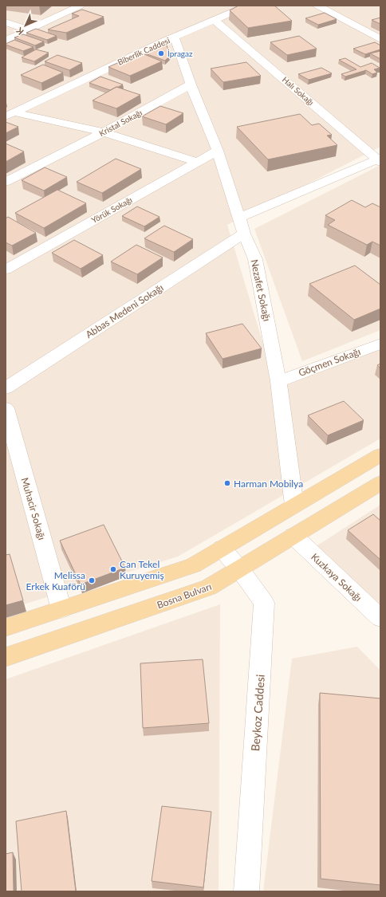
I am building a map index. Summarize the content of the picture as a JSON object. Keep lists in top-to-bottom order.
{
  "streets": {
    "main road": ["Bosna Bulvarı"],
    "street": [
      "Biberlik Caddesi",
      "Halı Sokağı",
      "Kristal Sokağı",
      "Yörük Sokağı",
      "Nezafet Sokağı",
      "Abbas Medeni Sokağı",
      "Göçmen Sokağı",
      "Muhacir Sokağı",
      "Kuzkaya Sokağı",
      "Beykoz Caddesi"
    ]
  },
  "crossings": [
    ["Biberlik Caddesi", "Halı Sokağı"],
    ["Kristal Sokağı", "Nezafet Sokağı"],
    ["Yörük Sokağı", "Nezafet Sokağı"],
    ["Nezafet Sokağı", "Abbas Medeni Sokağı"],
    ["Nezafet Sokağı", "Göçmen Sokağı"],
    ["Kuzkaya Sokağı", "Bosna Bulvarı"],
    ["Bosna Bulvarı", "Beykoz Caddesi"]
  ],
  "places": [
    "İpragaz",
    "Harman Mobilya",
    "Can Tekel Kuruyemiş",
    "Melissa Erkek Kuaförü"
  ],
  "north": "bottom left"
}
